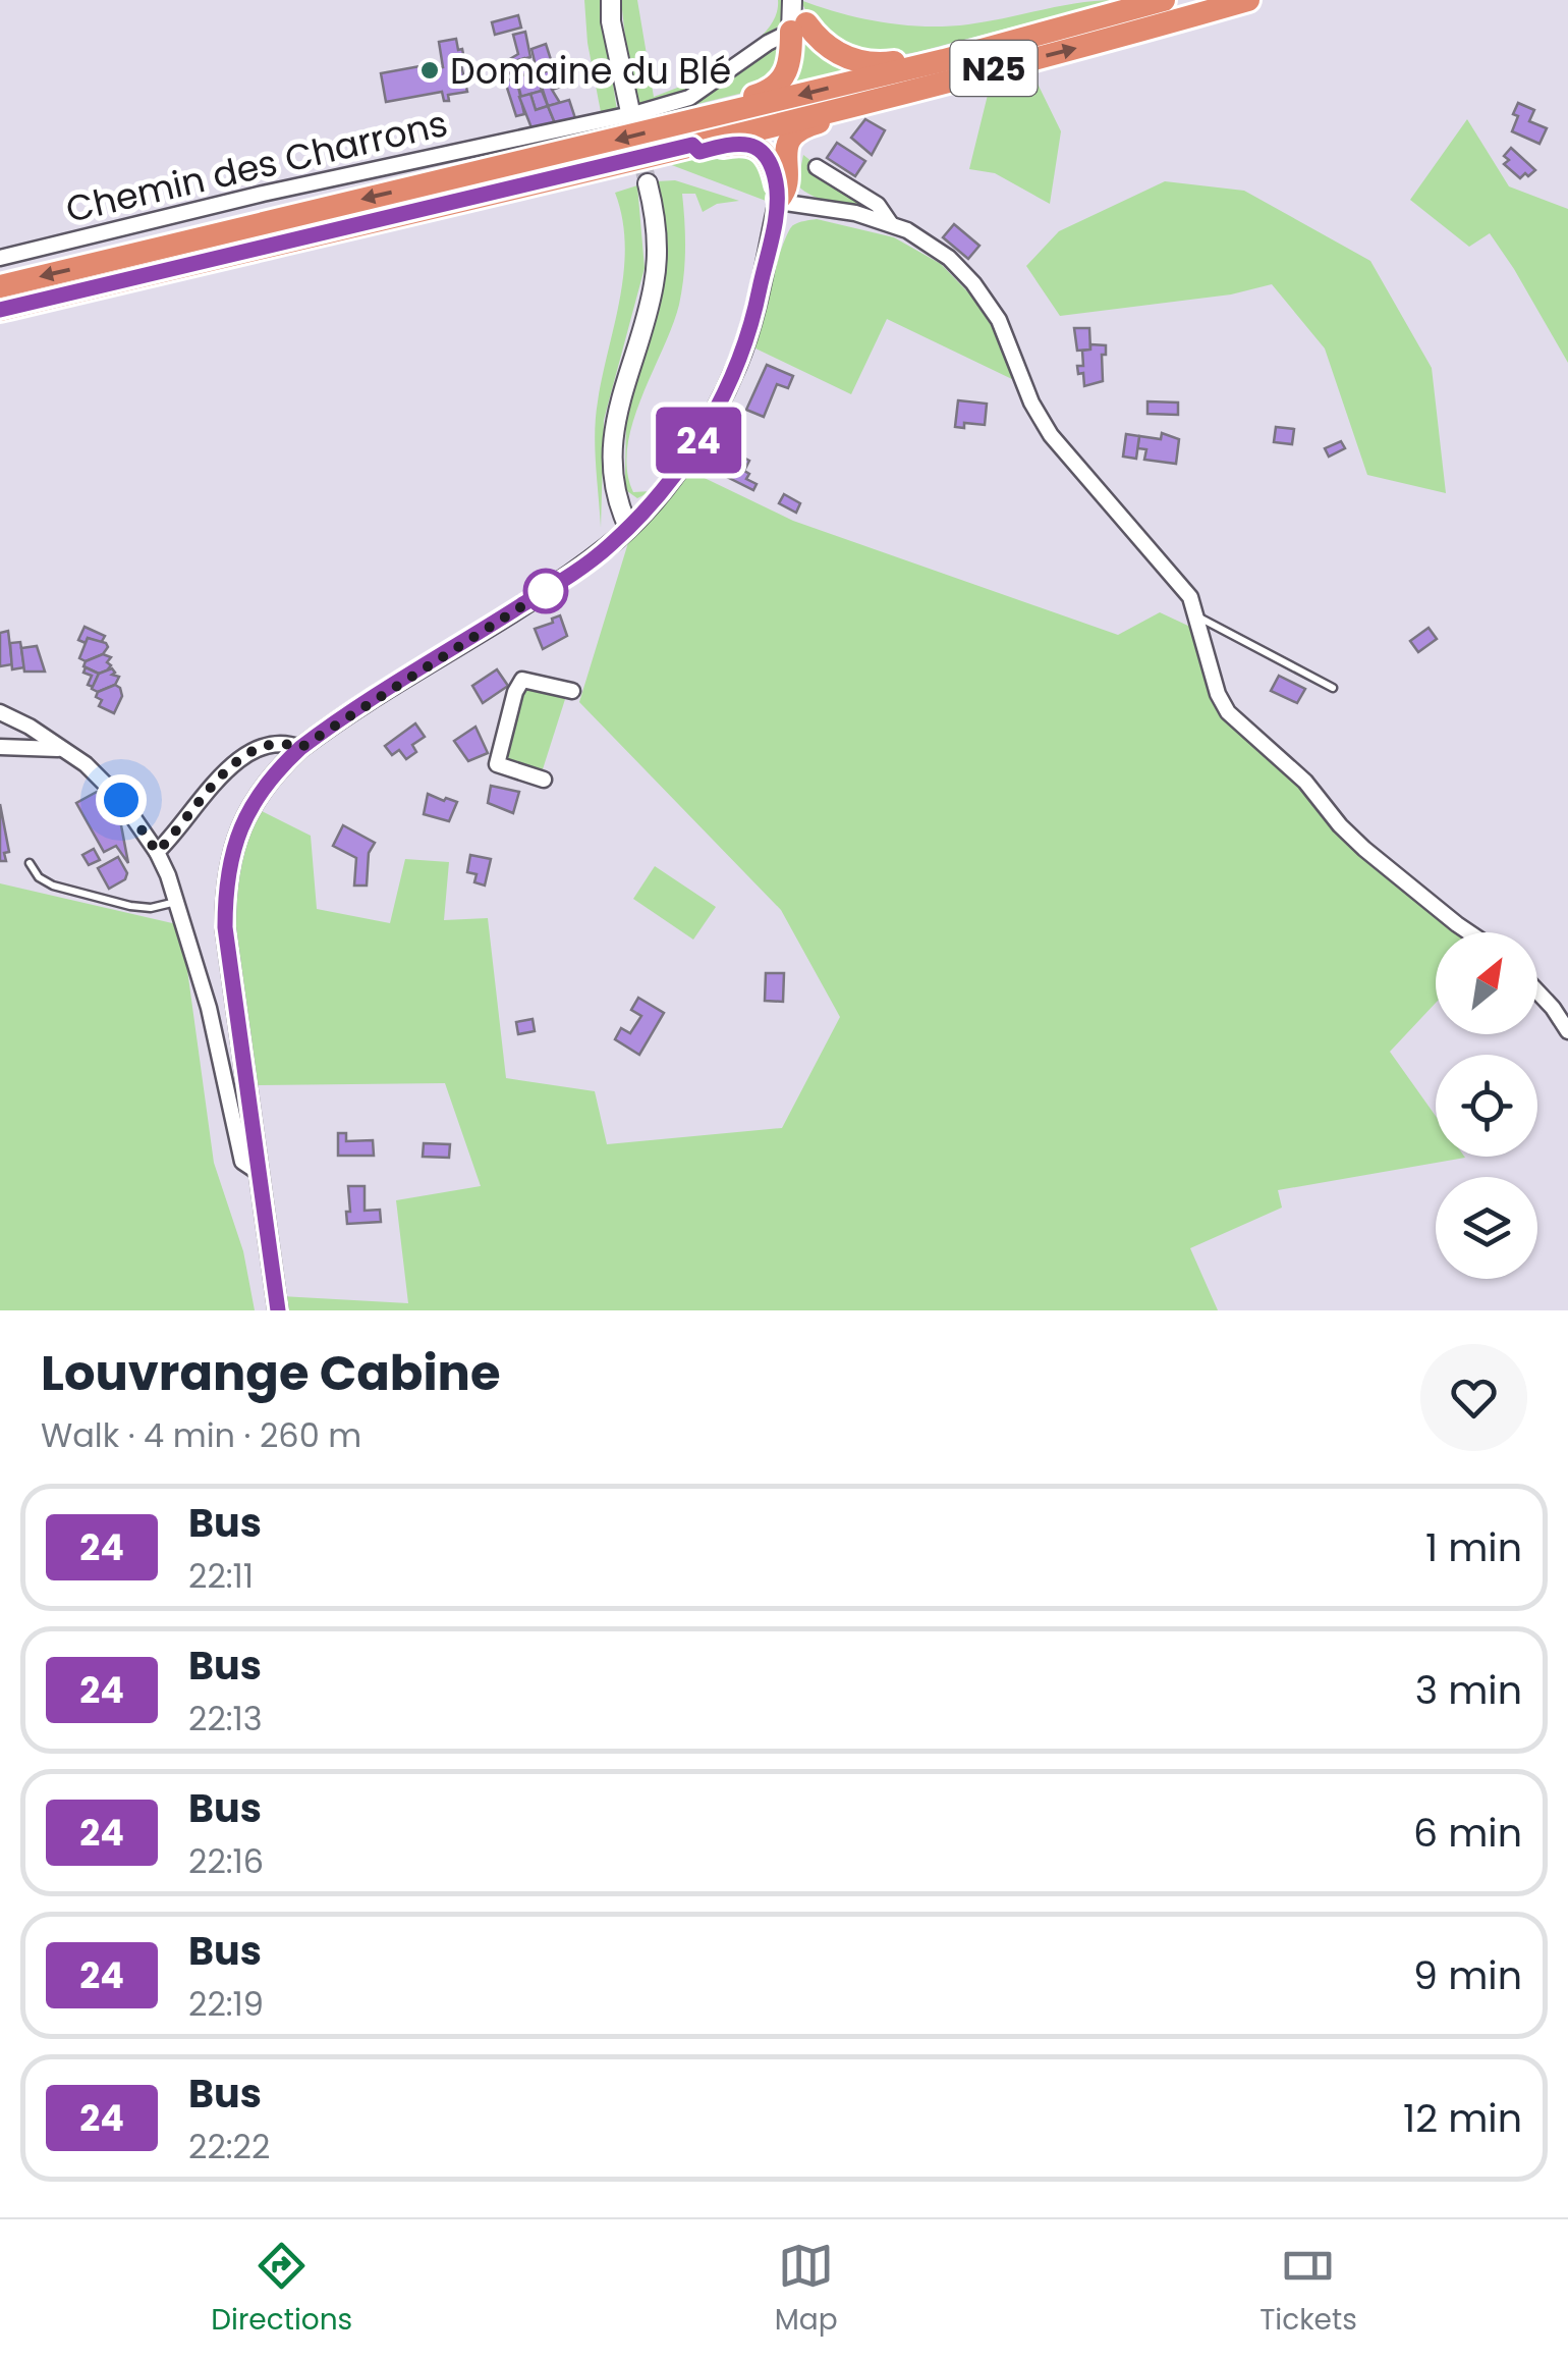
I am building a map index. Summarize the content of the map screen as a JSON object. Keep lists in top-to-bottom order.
{
  "streets": {
    "highway": ["N25"],
    "street": ["Chemin des Charrons"]
  },
  "places": ["Domaine du Blé"],
  "lines": ["bus line 24"],
  "north": "top right",
  "page": {
    "on_map": "24",
    "heading": ["Louvrange Cabine", "Walk · 4 min · 260 m"],
    "list": [
      {
        "mark": "24",
        "name": "Bus",
        "note": "22:11",
        "value": "1 min"
      },
      {
        "mark": "24",
        "name": "Bus",
        "note": "22:13",
        "value": "3 min"
      },
      {
        "mark": "24",
        "name": "Bus",
        "note": "22:16",
        "value": "6 min"
      },
      {
        "mark": "24",
        "name": "Bus",
        "note": "22:19",
        "value": "9 min"
      },
      {
        "mark": "24",
        "name": "Bus",
        "note": "22:22",
        "value": "12 min"
      }
    ],
    "tabs": ["Directions", "Map", "Tickets"]
  }
}
